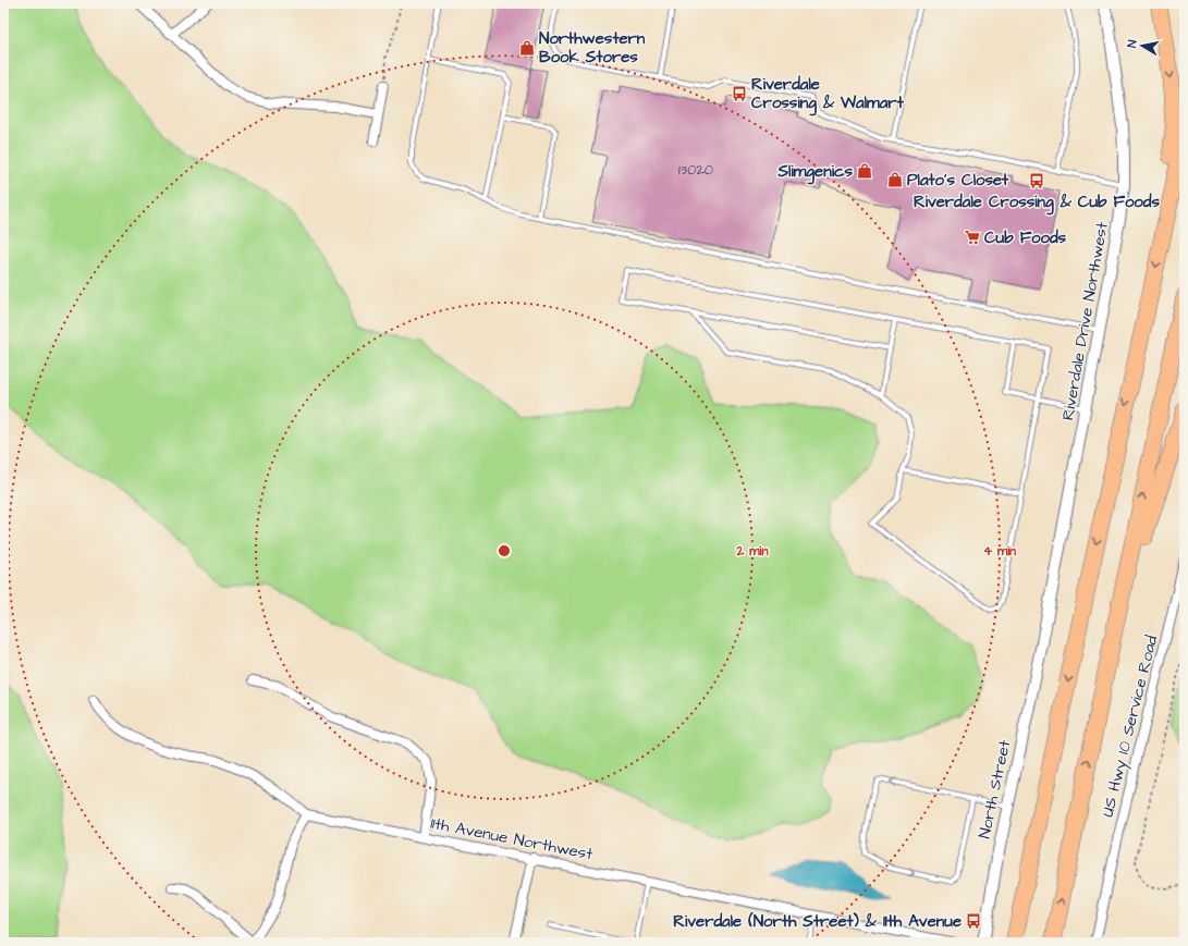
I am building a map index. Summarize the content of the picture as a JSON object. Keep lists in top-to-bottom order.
{
  "streets": {
    "street": [
      "Riverdale Drive Northwest",
      "US Hwy 10 Service Road",
      "North Street",
      "11th Avenue Northwest"
    ]
  },
  "crossings": [
    ["Riverdale Drive Northwest", "North Street"]
  ],
  "places": {
    "shop": ["Northwestern Book Stores", "Slimgenics", "Plato's Closet"],
    "bus stop": ["Riverdale Crossing & Walmart", "Riverdale Crossing & Cub Foods", "Riverdale (North Street) & 11th Avenue"],
    "supermarket": ["Cub Foods"]
  },
  "house_numbers": ["13020"],
  "north": "left",
  "rings": ["2 min", "4 min"]
}
